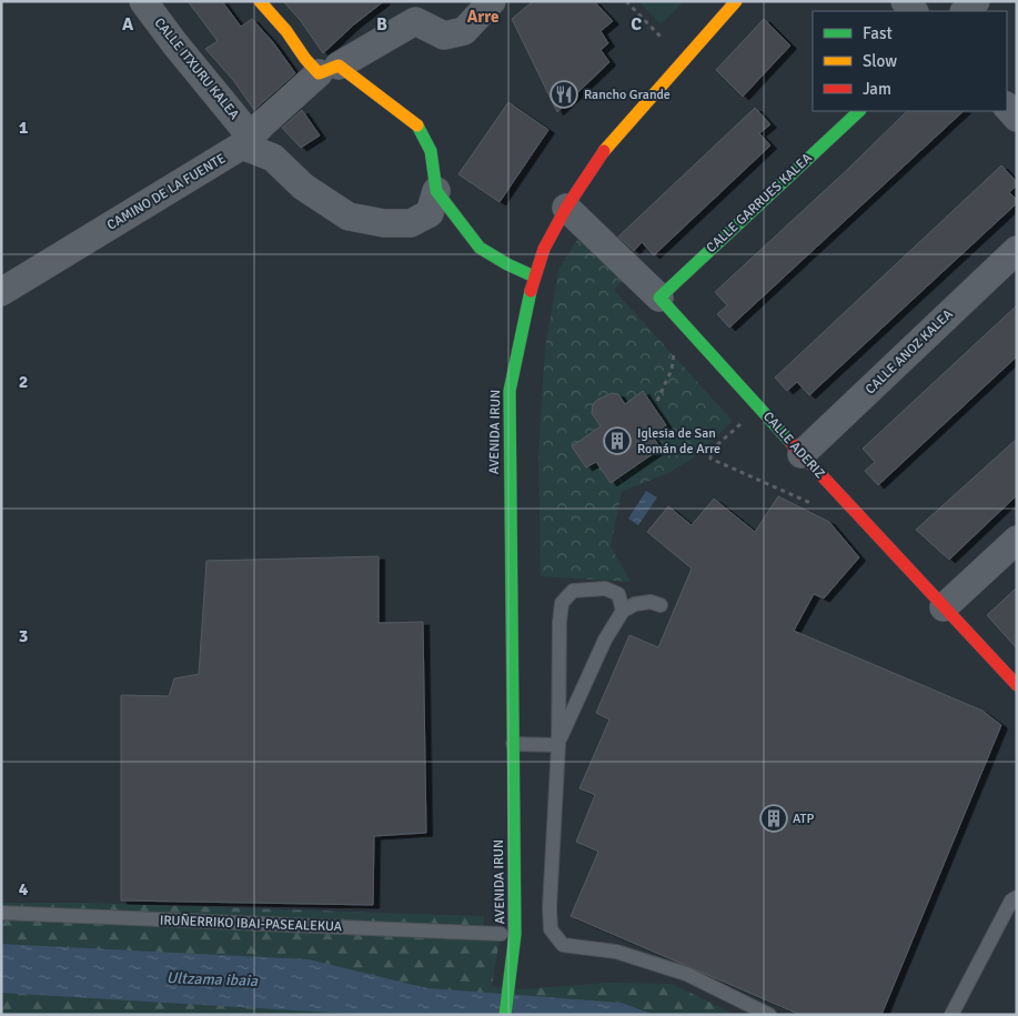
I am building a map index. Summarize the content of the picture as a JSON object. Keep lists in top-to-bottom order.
{
  "streets": {
    "street": [
      "CALLE ITXURU KALEA",
      "CAMINO DE LA FUENTE",
      "CALLE GARRUES KALEA",
      "CALLE ANOZ KALEA",
      "AVENIDA IRUN",
      "CALLE ADERIZ"
    ],
    "lane": ["IRUÑERRIKO IBAI-PASEALEKUA"]
  },
  "crossings": [
    ["CALLE ITXURU KALEA", "CAMINO DE LA FUENTE"],
    ["CALLE GARRUES KALEA", "CALLE ADERIZ"],
    ["CALLE ANOZ KALEA", "CALLE ADERIZ"],
    ["AVENIDA IRUN", "CALLE ADERIZ"]
  ],
  "districts": ["Arre"],
  "water": ["Ultzama ibaia"],
  "places": {
    "restaurant": ["Rancho Grande"],
    "building": ["Iglesia de San Román de Arre", "ATP"]
  },
  "legend": ["Fast", "Slow", "Jam"],
  "grid": {
    "columns": ["A", "B", "C"],
    "rows": [
      "1",
      "2",
      "3",
      "4"
    ]
  }
}
